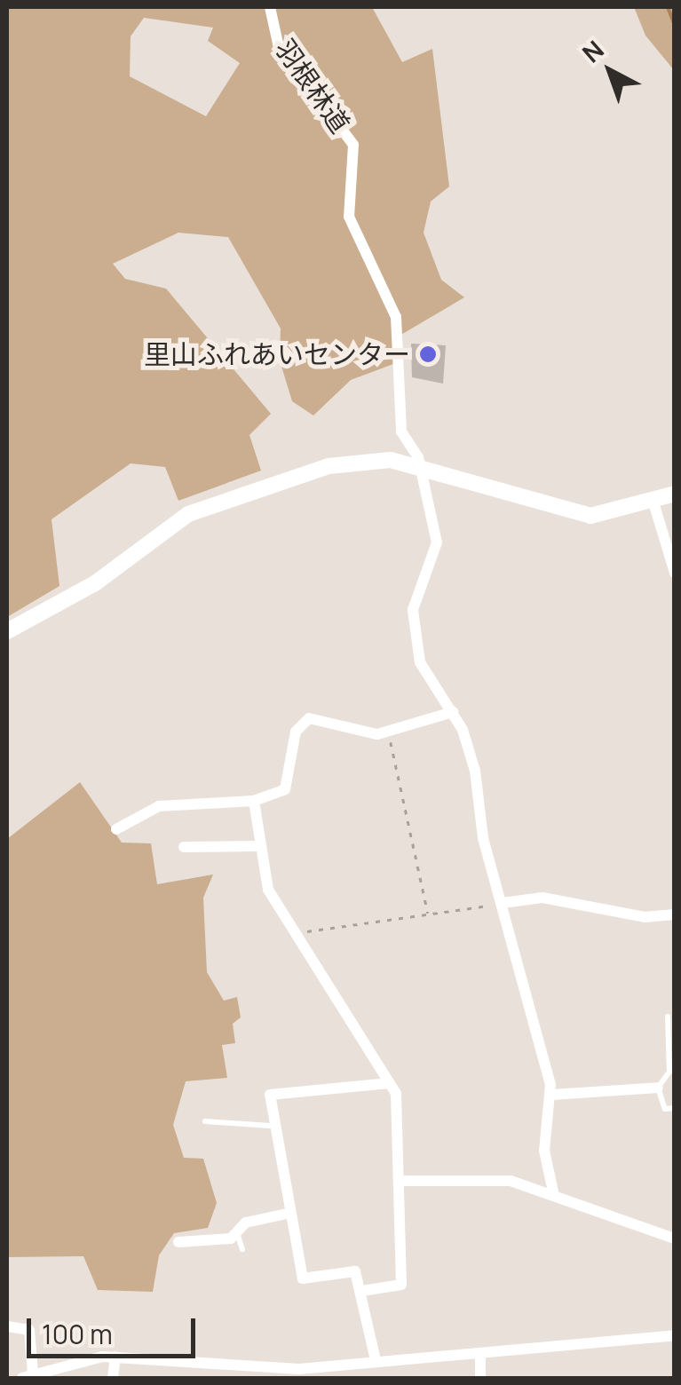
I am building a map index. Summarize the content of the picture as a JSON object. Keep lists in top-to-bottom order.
{
  "streets": {
    "street": ["羽根林道"]
  },
  "places": ["里山ふれあいセンター"],
  "scale_bar": "100 m",
  "north": "top left"
}
